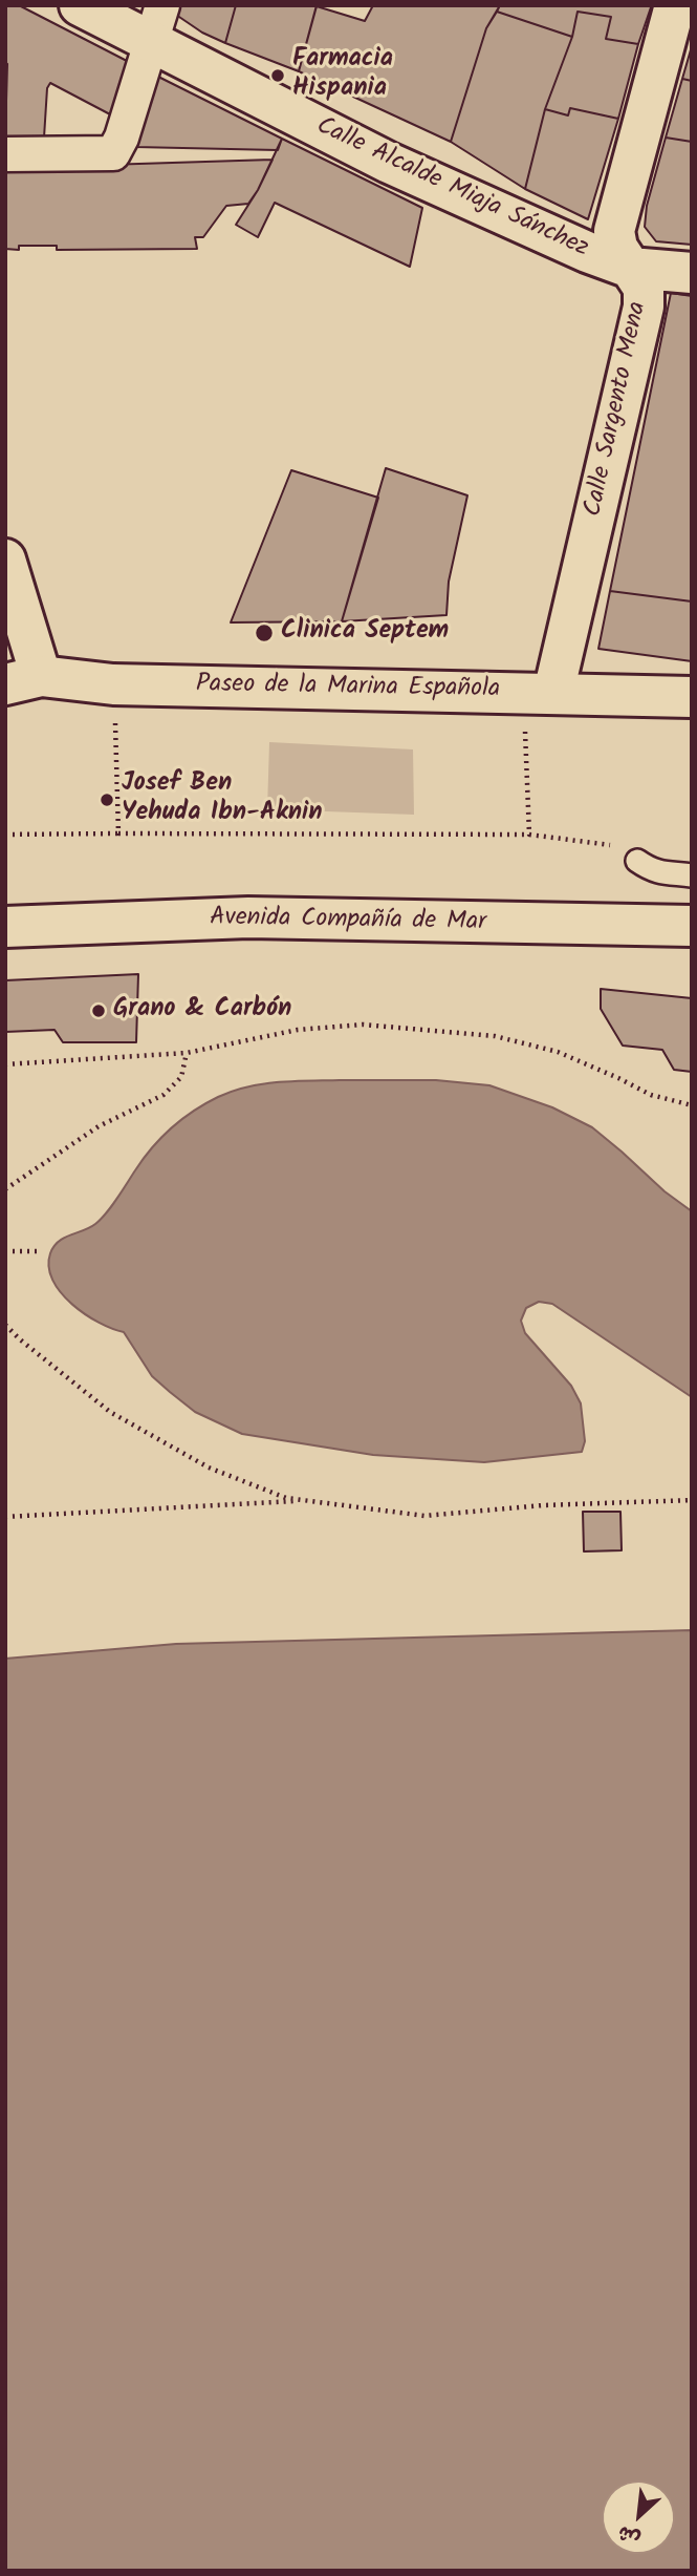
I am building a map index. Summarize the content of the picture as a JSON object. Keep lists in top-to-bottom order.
{
  "streets": {
    "street": [
      "Calle Alcalde Miaja Sánchez",
      "Calle Sargento Mena",
      "Paseo de la Marina Española",
      "Avenida Compañía de Mar"
    ]
  },
  "crossings": [
    ["Calle Alcalde Miaja Sánchez", "Calle Sargento Mena"],
    ["Calle Sargento Mena", "Paseo de la Marina Española"]
  ],
  "places": [
    "Farmacia Hispania",
    "Clinica Septem",
    "Josef Ben Yehuda Ibn-Aknin",
    "Grano & Carbón"
  ],
  "north": "bottom left"
}
